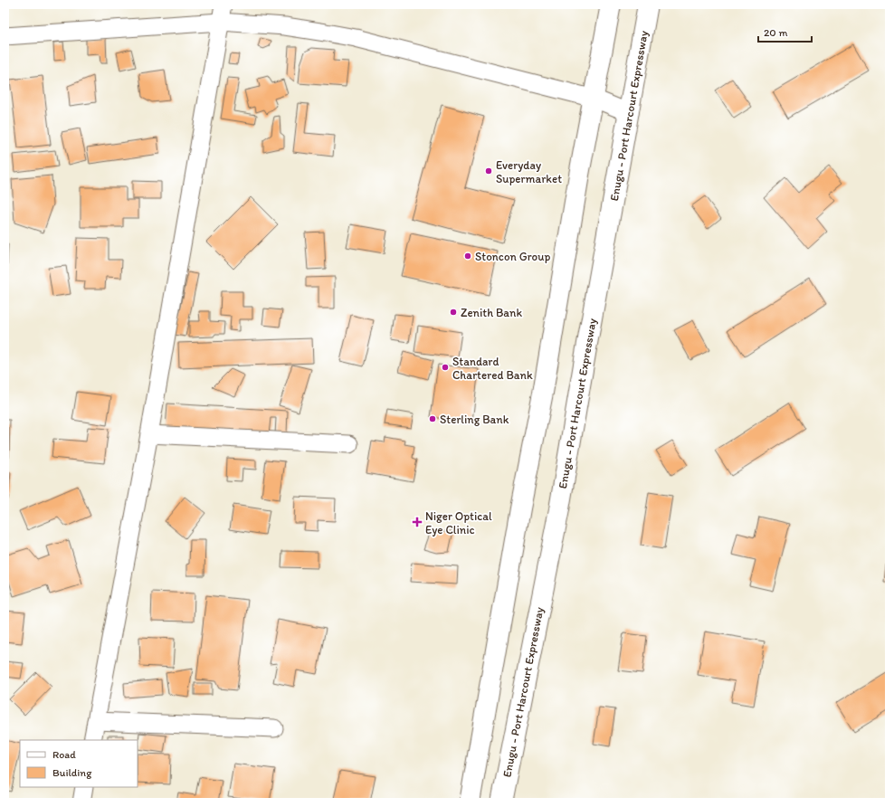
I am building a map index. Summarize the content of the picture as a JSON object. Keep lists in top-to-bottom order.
{
  "streets": {
    "highway": ["Enugu - Port Harcourt Expressway"]
  },
  "places": {
    "other": [
      "Everyday Supermarket",
      "Stoncon Group",
      "Zenith Bank",
      "Standard Chartered Bank",
      "Sterling Bank"
    ],
    "health": ["Niger Optical Eye Clinic"]
  },
  "legend": ["Road", "Building"],
  "scale_bar": "20 m"
}
